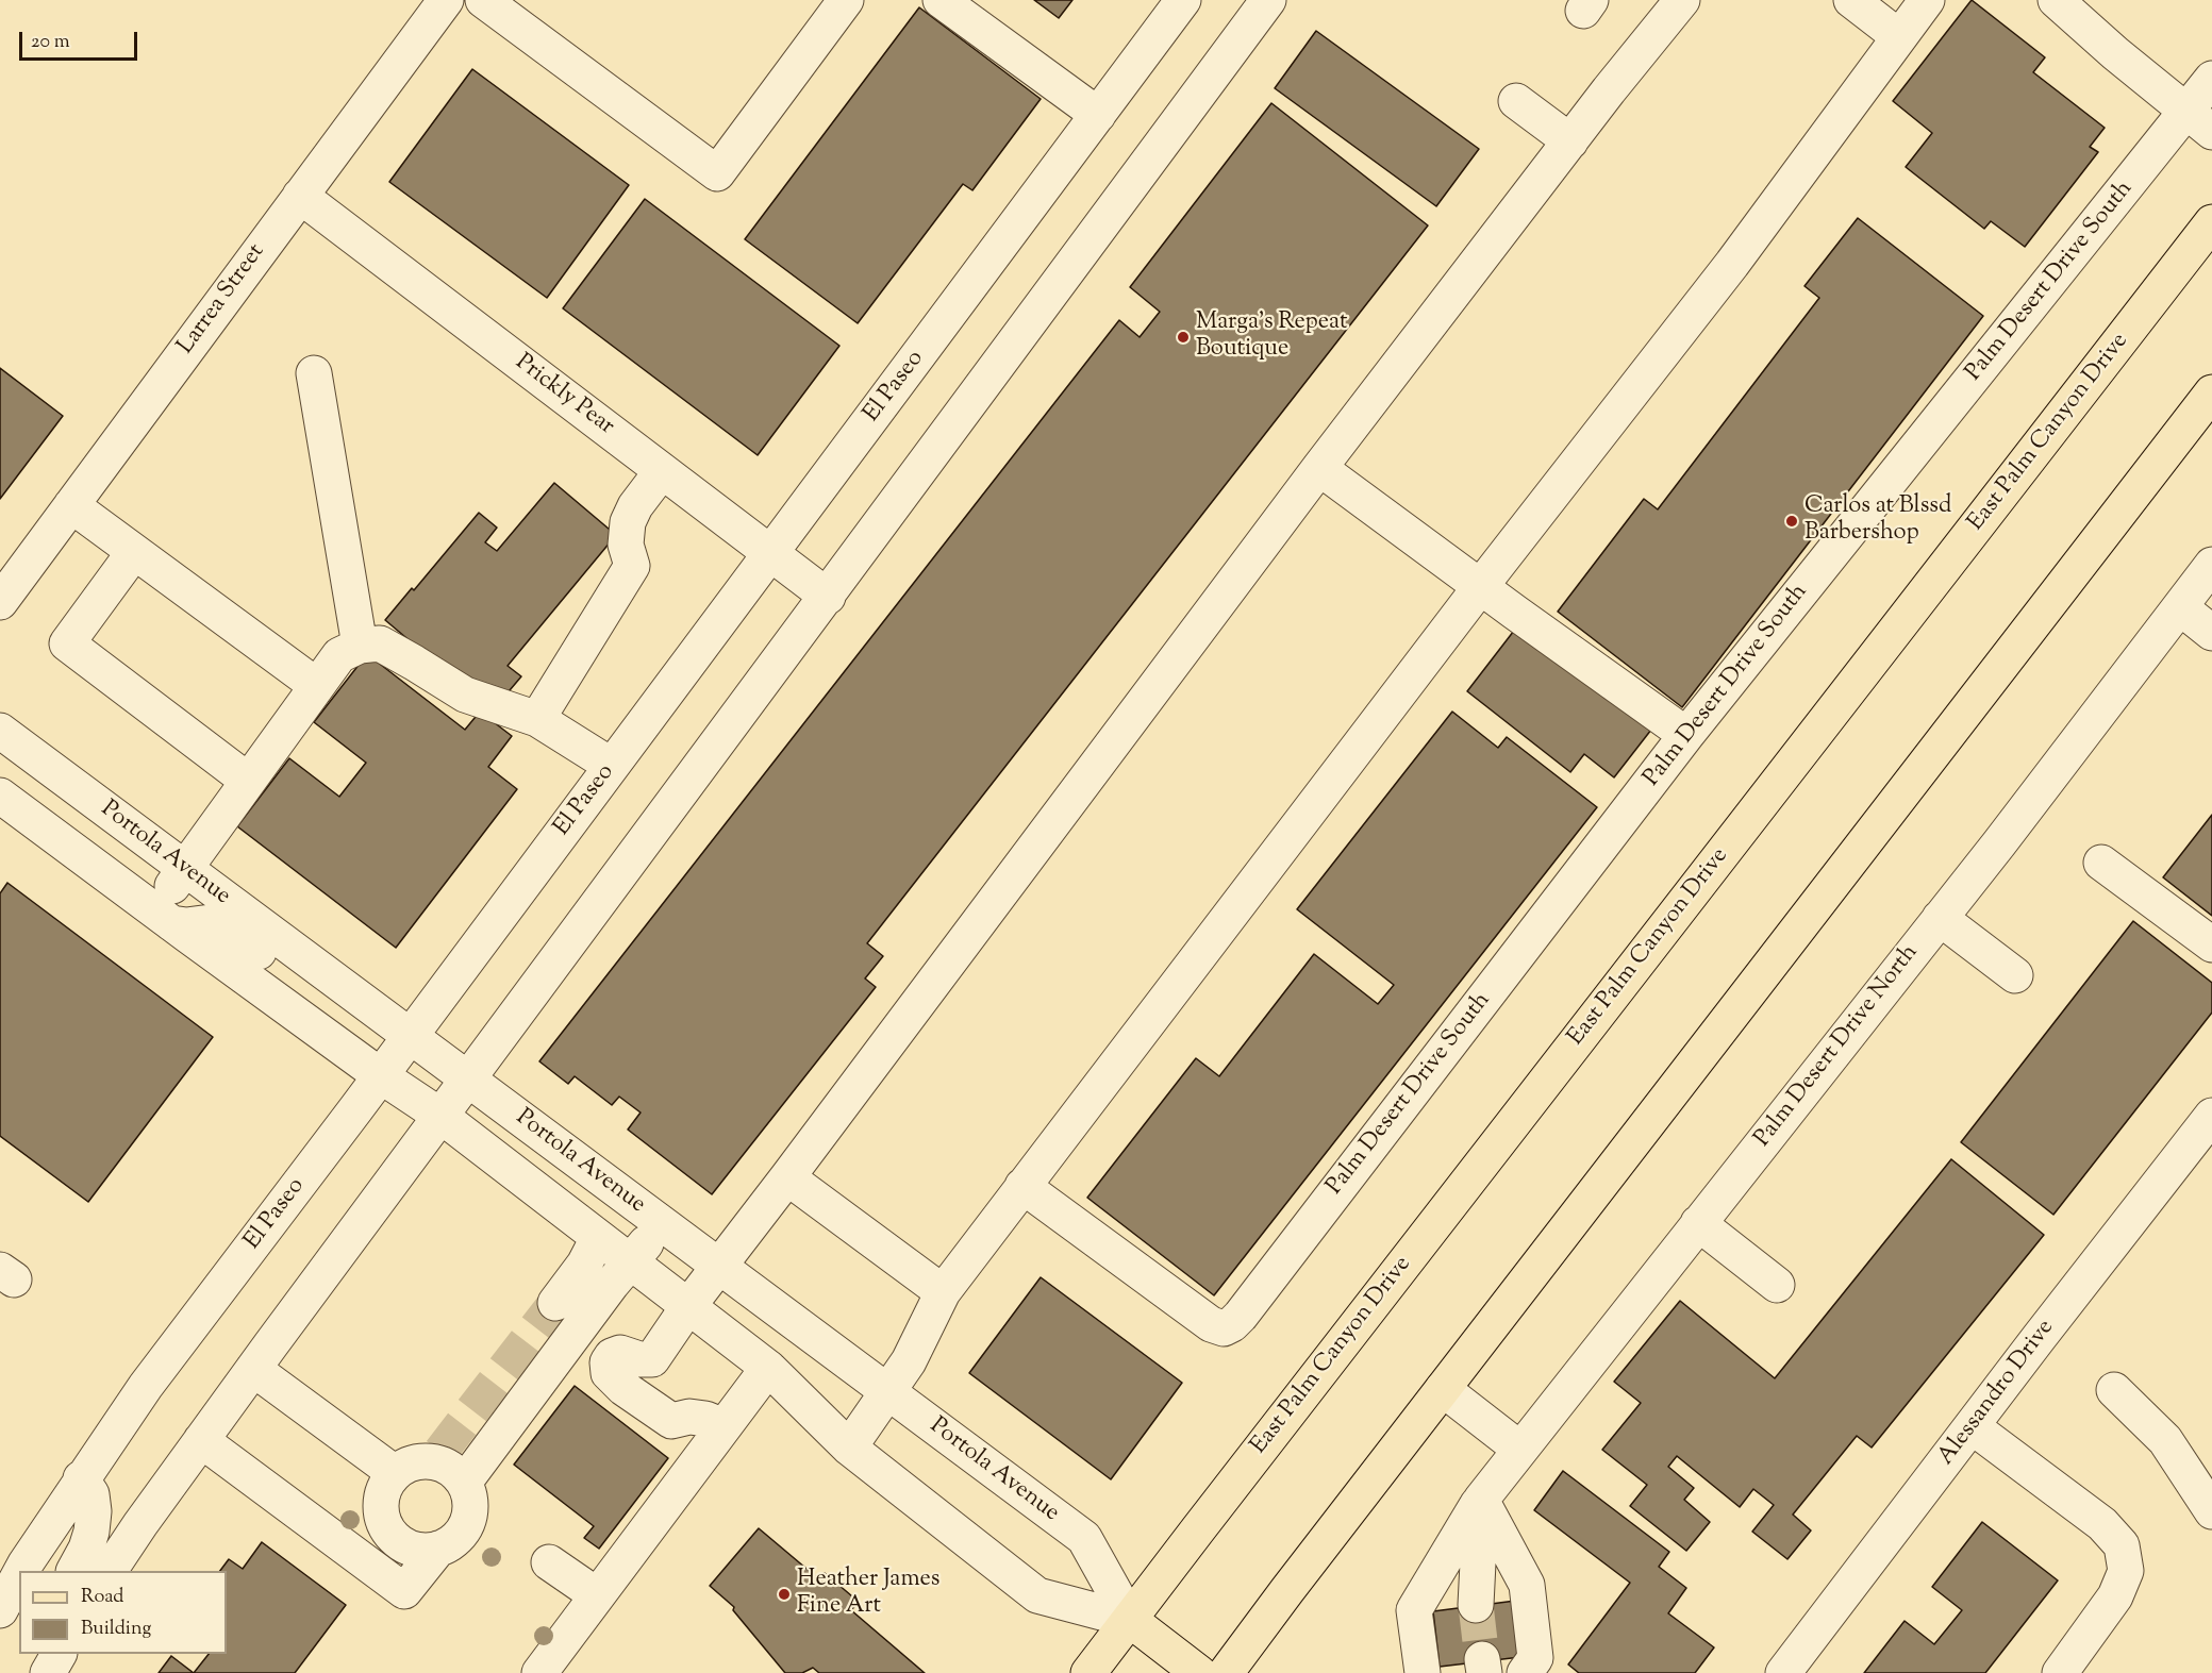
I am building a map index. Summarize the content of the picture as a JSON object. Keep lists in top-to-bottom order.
{
  "streets": {
    "main road": ["East Palm Canyon Drive", "Portola Avenue"],
    "street": [
      "Palm Desert Drive South",
      "Larrea Street",
      "El Paseo",
      "Prickly Pear",
      "Palm Desert Drive North",
      "Alessandro Drive"
    ]
  },
  "crossings": [
    ["Larrea Street", "Prickly Pear"],
    ["El Paseo", "Prickly Pear"],
    ["El Paseo", "Portola Avenue"],
    ["East Palm Canyon Drive", "Portola Avenue"]
  ],
  "places": ["Marga's Repeat Boutique", "Carlos at Blssd Barbershop", "Heather James Fine Art"],
  "legend": ["Road", "Building"],
  "scale_bar": "20 m"
}
